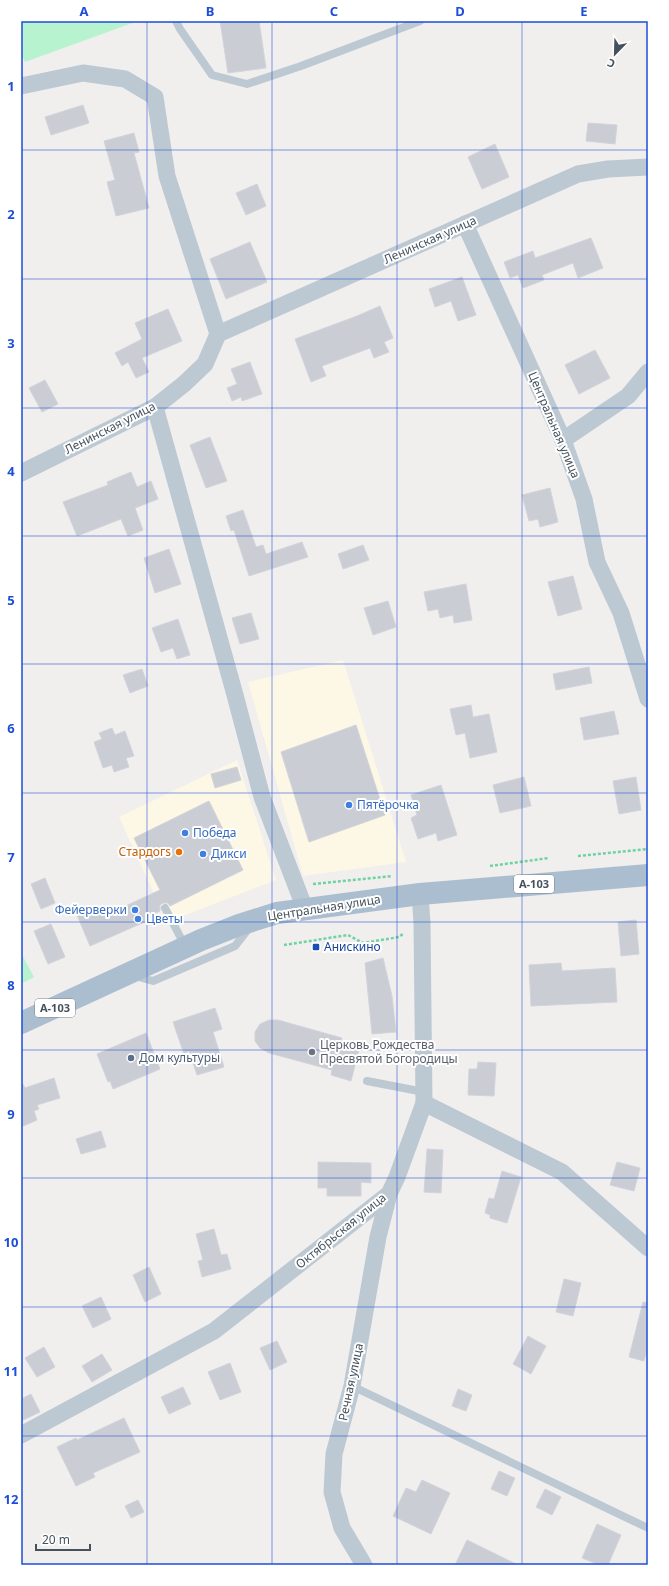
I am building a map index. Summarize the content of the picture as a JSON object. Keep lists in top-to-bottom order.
{
  "streets": {
    "main road": ["Центральная улица", "А-103"],
    "street": ["Ленинская улица", "Октябрьская улица", "Речная улица"]
  },
  "crossings": [
    ["Ленинская улица", "Центральная улица"],
    ["Октябрьская улица", "Речная улица"]
  ],
  "places": {
    "other": [
      "Пятёрочка",
      "Победа",
      "Стардогs",
      "Дикси",
      "Фейерверки",
      "Цветы",
      "Церковь Рождества Пресвятой Богородицы",
      "Дом культуры"
    ],
    "transit": ["Анискино"]
  },
  "scale_bar": "20 m",
  "north": "bottom left",
  "grid": {
    "columns": [
      "A",
      "B",
      "C",
      "D",
      "E"
    ],
    "rows": [
      "1",
      "2",
      "3",
      "4",
      "5",
      "6",
      "7",
      "8",
      "9",
      "10",
      "11",
      "12"
    ]
  }
}
